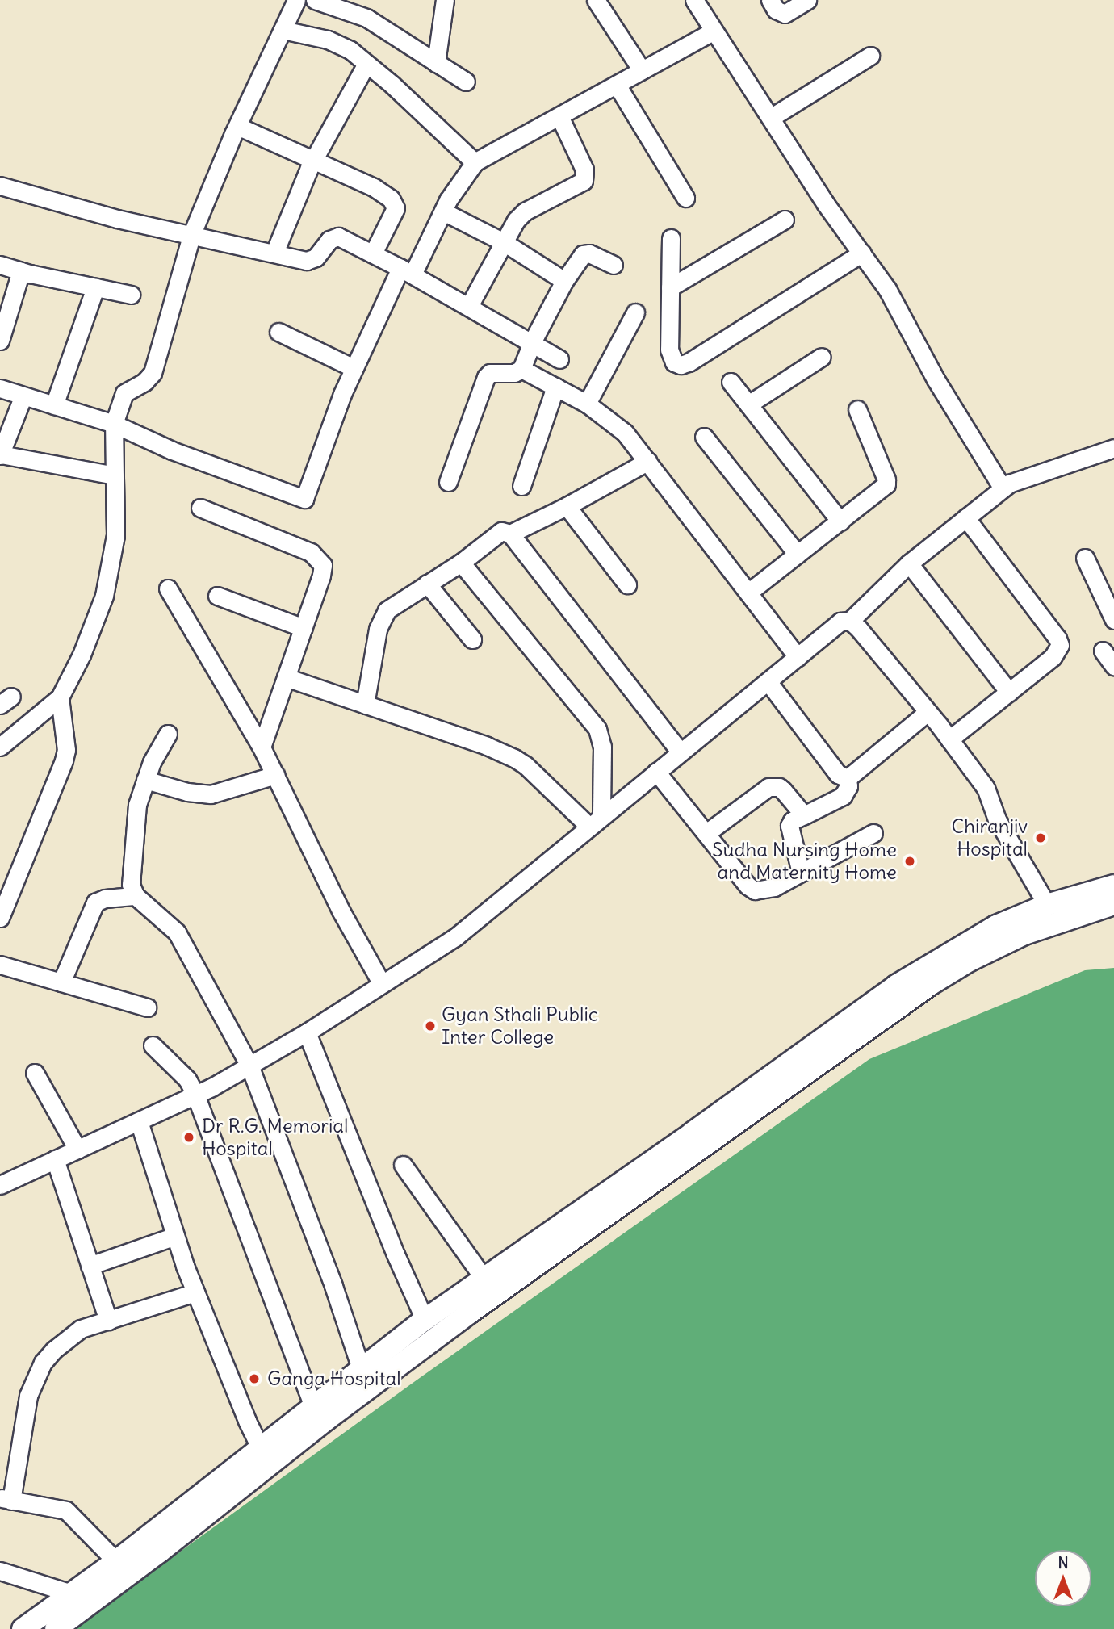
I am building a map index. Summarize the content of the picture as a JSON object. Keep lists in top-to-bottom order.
{
  "places": [
    "Chiranjiv Hospital",
    "Sudha Nursing Home and Maternity Home",
    "Gyan Sthali Public Inter College",
    "Dr R.G. Memorial Hospital",
    "Ganga Hospital"
  ],
  "north": "top"
}
